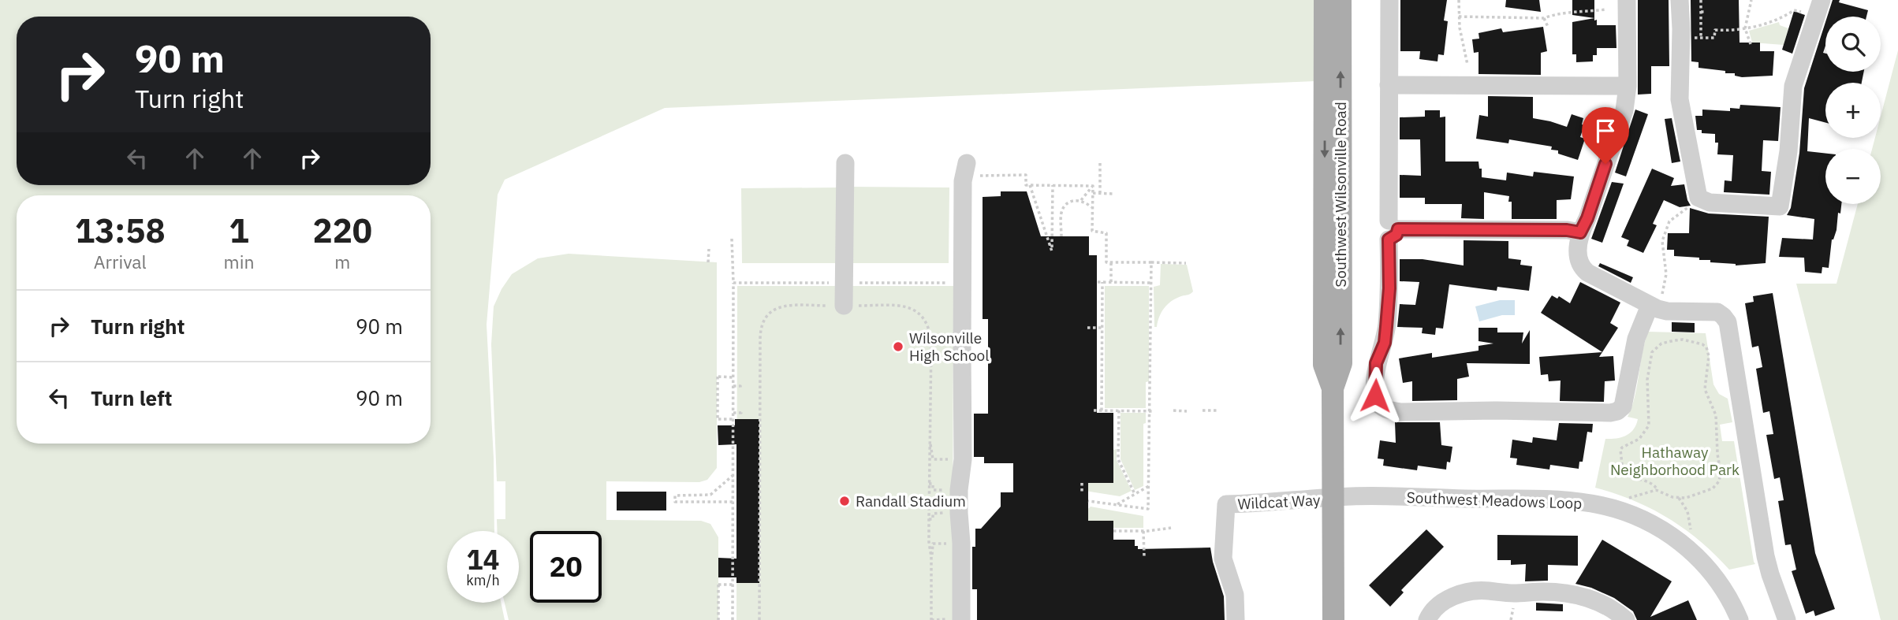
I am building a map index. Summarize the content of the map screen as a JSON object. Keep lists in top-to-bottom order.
{
  "streets": {
    "main road": ["Southwest Wilsonville Road"],
    "street": ["Southwest Meadows Loop", "Wildcat Way"]
  },
  "crossings": [
    ["Southwest Wilsonville Road", "Southwest Meadows Loop"],
    ["Southwest Wilsonville Road", "Wildcat Way"],
    ["Southwest Meadows Loop", "Wildcat Way"]
  ],
  "parks": ["Hathaway Neighborhood Park"],
  "places": ["Wilsonville High School", "Randall Stadium"],
  "page": {
    "map_buttons": ["+", "−"],
    "turn": ["90 m", "Turn right"],
    "eta": [
      "13:58",
      "Arrival",
      "1",
      "min",
      "220",
      "m"
    ],
    "list": [
      {
        "name": "Turn right",
        "value": "90 m"
      },
      {
        "name": "Turn left",
        "value": "90 m"
      }
    ],
    "speed": "14 km/h",
    "limit": "20"
  }
}
